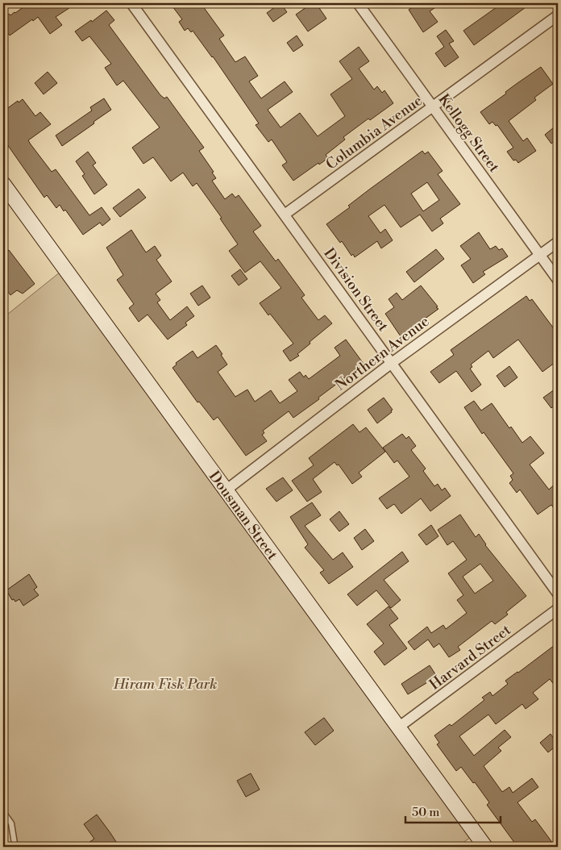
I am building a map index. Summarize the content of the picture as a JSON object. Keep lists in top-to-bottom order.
{
  "streets": {
    "street": [
      "Columbia Avenue",
      "Kellogg Street",
      "Division Street",
      "Northern Avenue",
      "Dousman Street",
      "Harvard Street"
    ]
  },
  "crossings": [
    ["Columbia Avenue", "Kellogg Street"],
    ["Columbia Avenue", "Division Street"],
    ["Kellogg Street", "Northern Avenue"],
    ["Division Street", "Northern Avenue"],
    ["Northern Avenue", "Dousman Street"],
    ["Dousman Street", "Harvard Street"]
  ],
  "parks": ["Hiram Fisk Park"],
  "scale_bar": "50 m"
}
